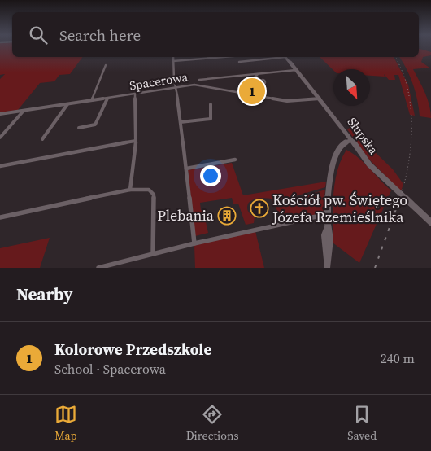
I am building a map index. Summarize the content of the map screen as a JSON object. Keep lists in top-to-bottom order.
{
  "streets": {
    "main road": ["Słupska"],
    "street": ["Spacerowa"]
  },
  "crossings": [
    ["Spacerowa", "Słupska"]
  ],
  "places": {
    "church": ["Kościół pw. Świętego Józefa Rzemieślnika"],
    "building": ["Plebania"]
  },
  "north": "bottom right",
  "page": {
    "search": "Search here",
    "pins": "1",
    "heading": "Nearby",
    "list": [
      {
        "mark": "1",
        "name": "Kolorowe Przedszkole",
        "note": "School · Spacerowa",
        "value": "240 m"
      }
    ],
    "nav": ["Map", "Directions", "Saved"]
  }
}
